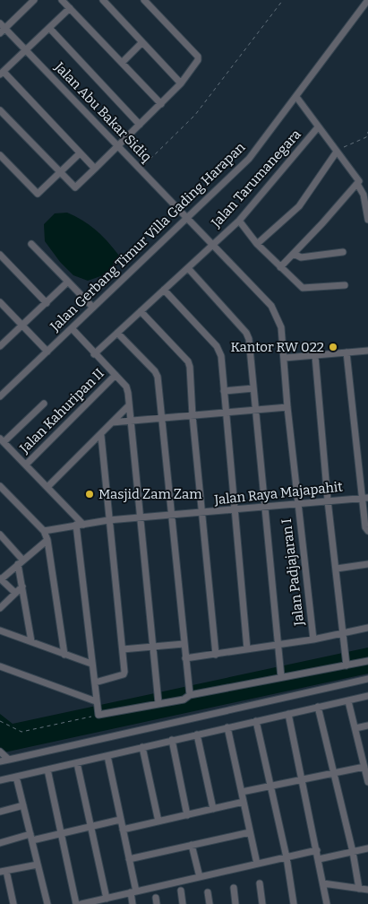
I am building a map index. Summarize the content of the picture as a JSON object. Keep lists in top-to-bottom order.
{
  "streets": {
    "street": [
      "Jalan Abu Bakar Sidiq",
      "Jalan Tarumanegara",
      "Jalan Gerbang Timur Villa Gading Harapan",
      "Jalan Kahuripan II",
      "Jalan Raya Majapahit",
      "Jalan Padjajaran I"
    ]
  },
  "crossings": [
    ["Jalan Abu Bakar Sidiq", "Jalan Tarumanegara"],
    ["Jalan Abu Bakar Sidiq", "Jalan Gerbang Timur Villa Gading Harapan"],
    ["Jalan Abu Bakar Sidiq", "Jalan Padjajaran I"],
    ["Jalan Raya Majapahit", "Jalan Padjajaran I"]
  ],
  "places": ["Kantor RW 022", "Masjid Zam Zam"]
}
